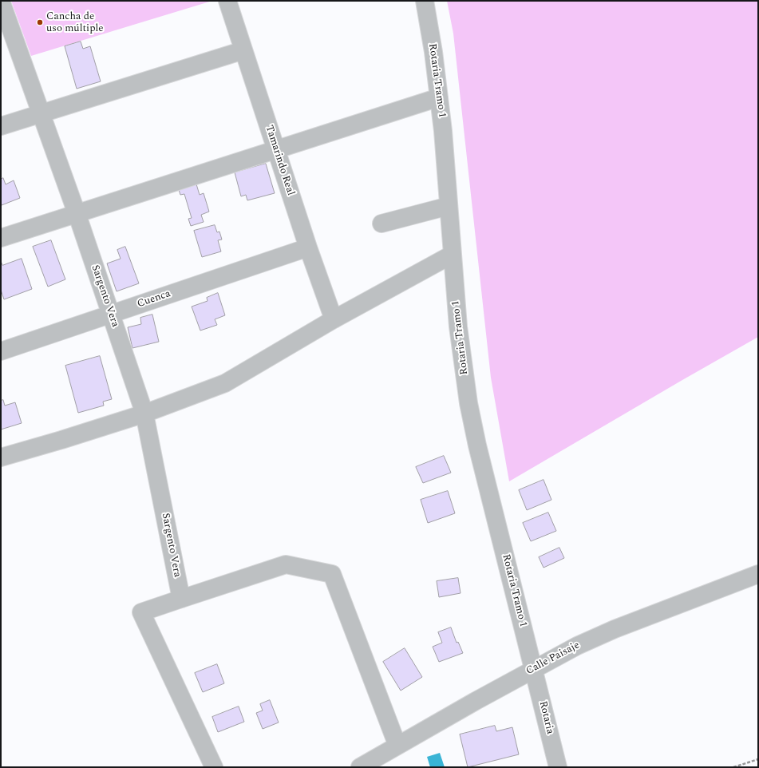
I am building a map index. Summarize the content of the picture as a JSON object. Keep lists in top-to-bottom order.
{
  "streets": {
    "street": [
      "Rotaria Tramo 1",
      "Tamarindo Real",
      "Sargento Vera",
      "Cuenca",
      "Calle Paisaje",
      "Rotaria"
    ]
  },
  "crossings": [
    ["Rotaria Tramo 1", "Calle Paisaje"],
    ["Rotaria Tramo 1", "Rotaria"],
    ["Tamarindo Real", "Cuenca"],
    ["Sargento Vera", "Cuenca"],
    ["Calle Paisaje", "Rotaria"]
  ],
  "places": ["Cancha de uso múltiple"]
}
